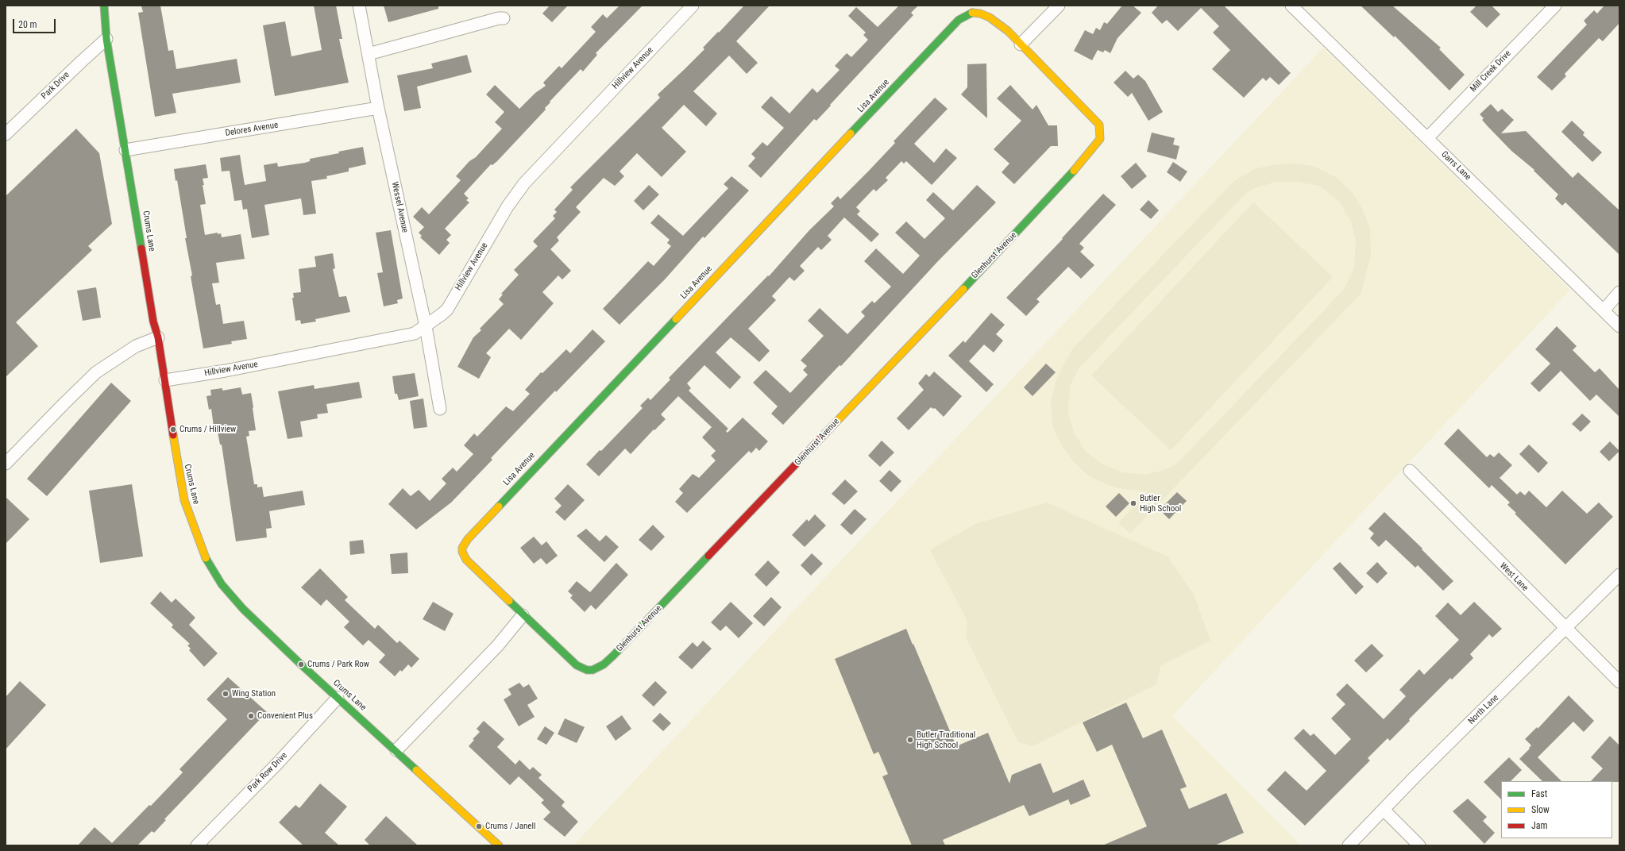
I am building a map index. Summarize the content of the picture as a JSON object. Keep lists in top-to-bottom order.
{
  "streets": {
    "street": [
      "Hillview Avenue",
      "Mill Creek Drive",
      "Park Drive",
      "Lisa Avenue",
      "Delores Avenue",
      "Garrs Lane",
      "Wessel Avenue",
      "Crums Lane",
      "Glenhurst Avenue",
      "West Lane",
      "North Lane",
      "Park Row Drive"
    ]
  },
  "crossings": [
    ["Hillview Avenue", "Wessel Avenue"],
    ["Hillview Avenue", "Crums Lane"],
    ["Mill Creek Drive", "Garrs Lane"],
    ["Park Drive", "Crums Lane"],
    ["Lisa Avenue", "Glenhurst Avenue"],
    ["Delores Avenue", "Wessel Avenue"],
    ["Delores Avenue", "Crums Lane"],
    ["Crums Lane", "Park Row Drive"],
    ["West Lane", "North Lane"]
  ],
  "places": [
    "Crums / Hillview",
    "Butler High School",
    "Crums / Park Row",
    "Wing Station",
    "Convenient Plus",
    "Butler Traditional High School",
    "Crums / Janell"
  ],
  "legend": ["Fast", "Slow", "Jam"],
  "scale_bar": "20 m"
}
